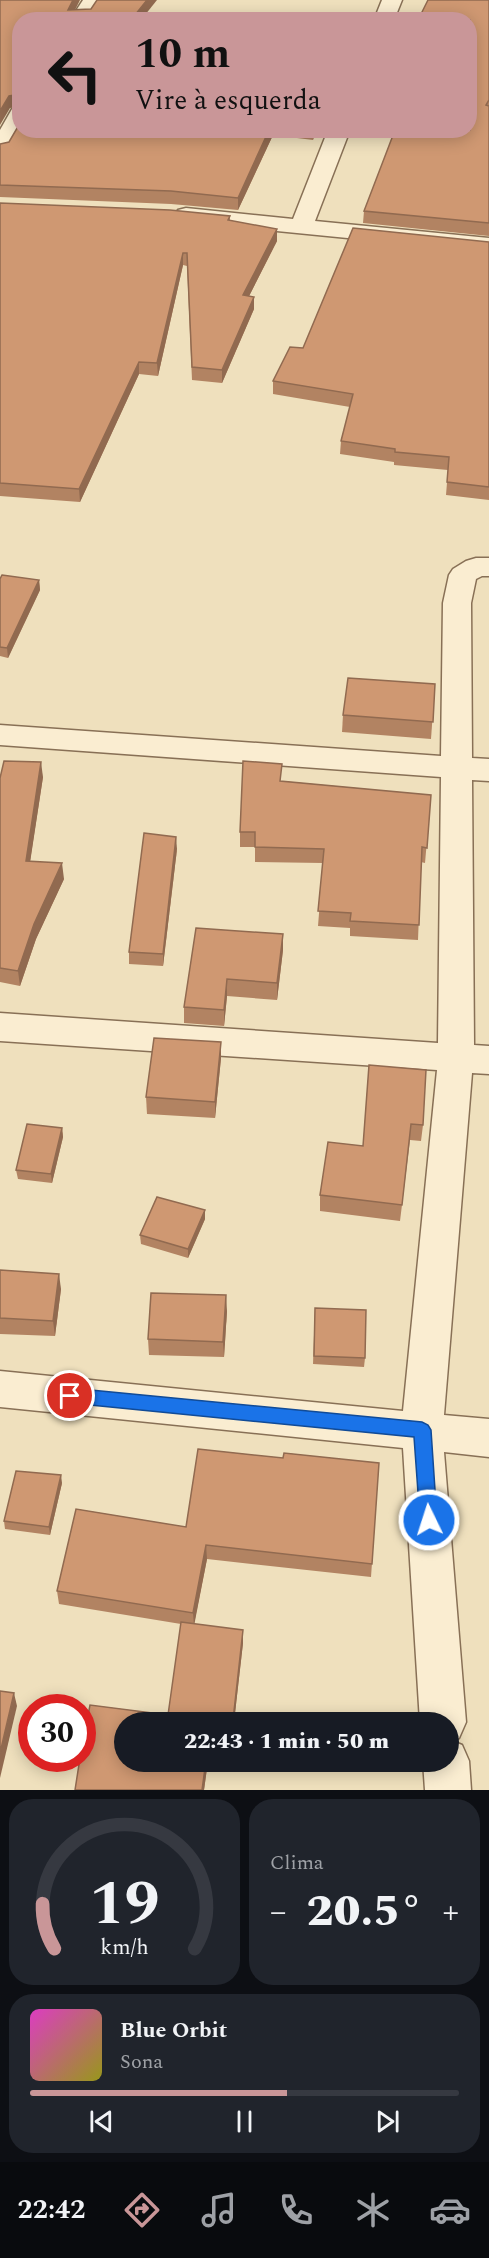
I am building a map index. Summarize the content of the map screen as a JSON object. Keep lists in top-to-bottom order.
{
  "page": {
    "turn": ["10 m", "Vire à esquerda"],
    "limit": "30",
    "trip": "22:43 · 1 min · 50 m",
    "tile": "Clima",
    "heat": ["−", "20.5°", "+"],
    "song": ["Blue Orbit", "Sona"],
    "tabs": "22:42",
    "gauge": ["19", "km/h"]
  }
}
